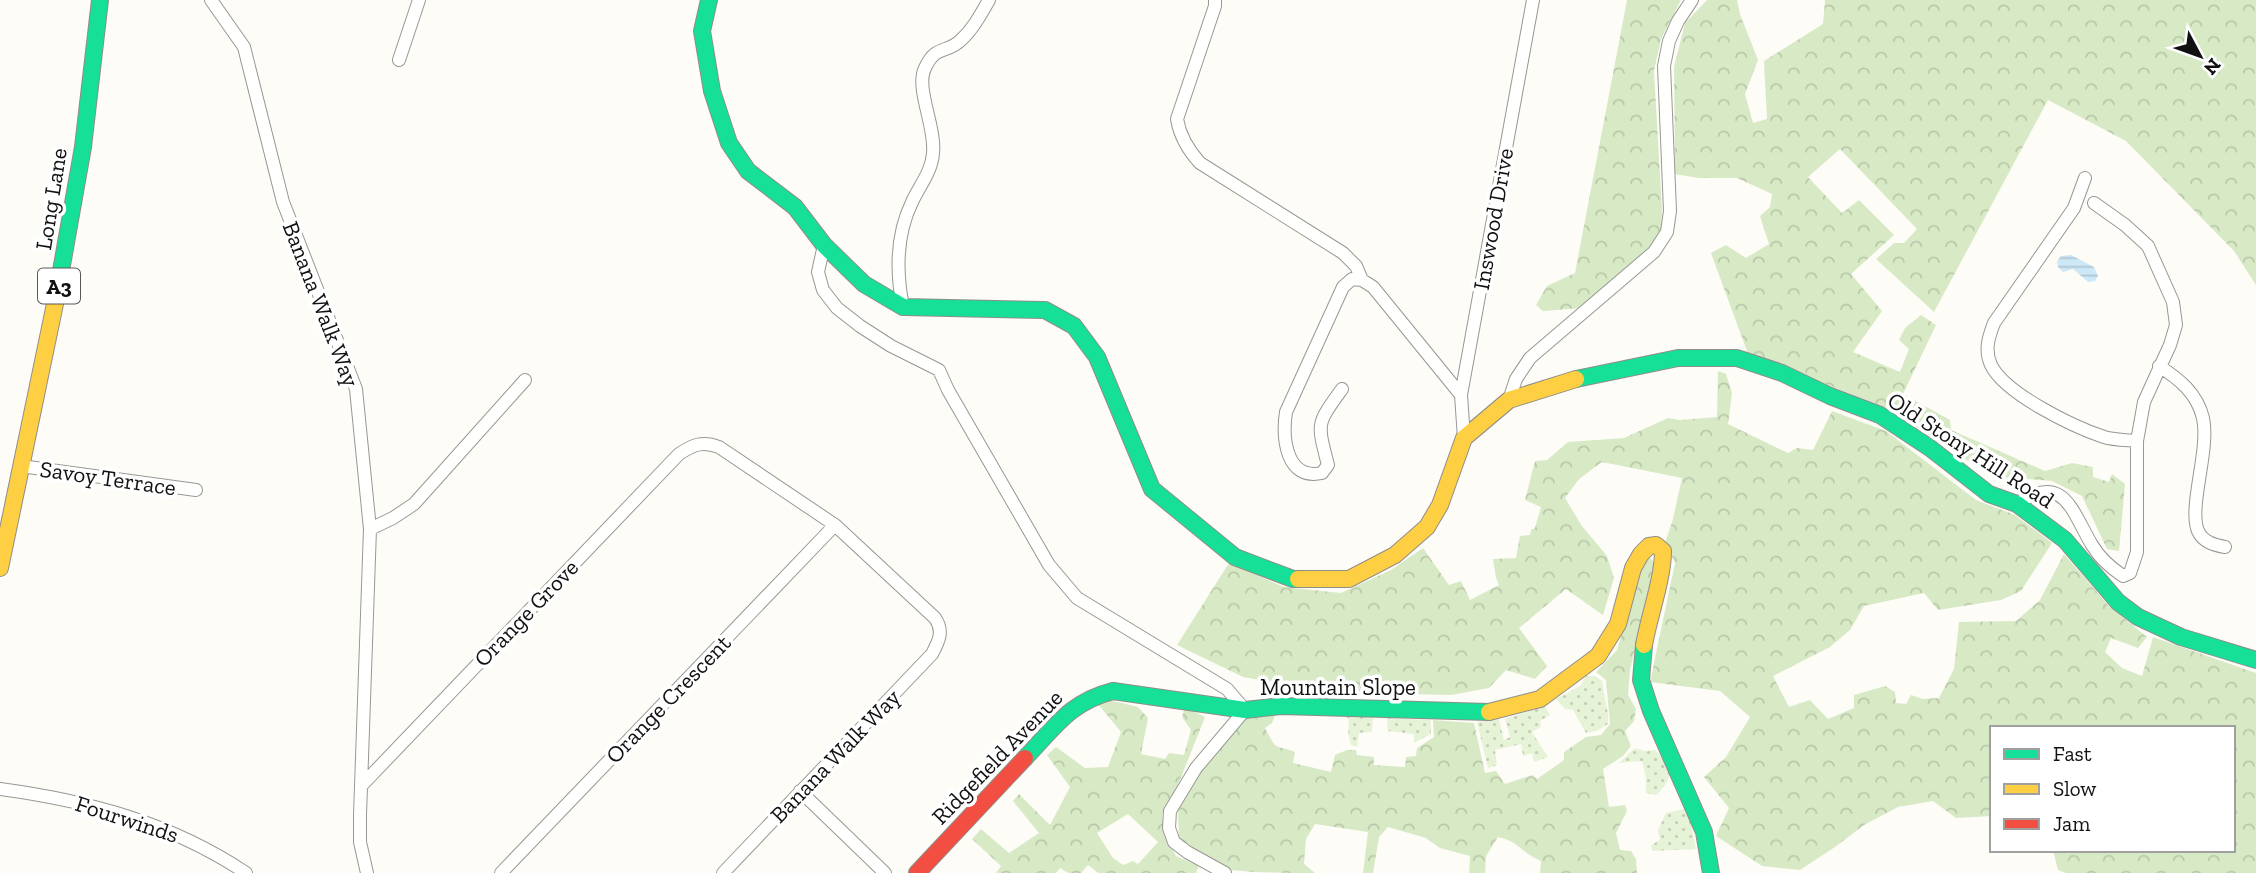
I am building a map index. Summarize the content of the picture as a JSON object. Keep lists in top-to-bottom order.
{
  "streets": {
    "street": [
      "Long Lane",
      "Inswood Drive",
      "A3",
      "Banana Walk Way",
      "Old Stony Hill Road",
      "Savoy Terrace",
      "Orange Grove",
      "Mountain Slope",
      "Orange Crescent",
      "Ridgefield Avenue",
      "Fourwinds"
    ]
  },
  "crossings": [
    ["Long Lane", "Savoy Terrace"],
    ["Inswood Drive", "Old Stony Hill Road"],
    ["Banana Walk Way", "Orange Grove"],
    ["Banana Walk Way", "Orange Crescent"],
    ["Old Stony Hill Road", "Mountain Slope"],
    ["Orange Grove", "Orange Crescent"],
    ["Mountain Slope", "Ridgefield Avenue"]
  ],
  "legend": ["Fast", "Slow", "Jam"],
  "north": "bottom right"
}
